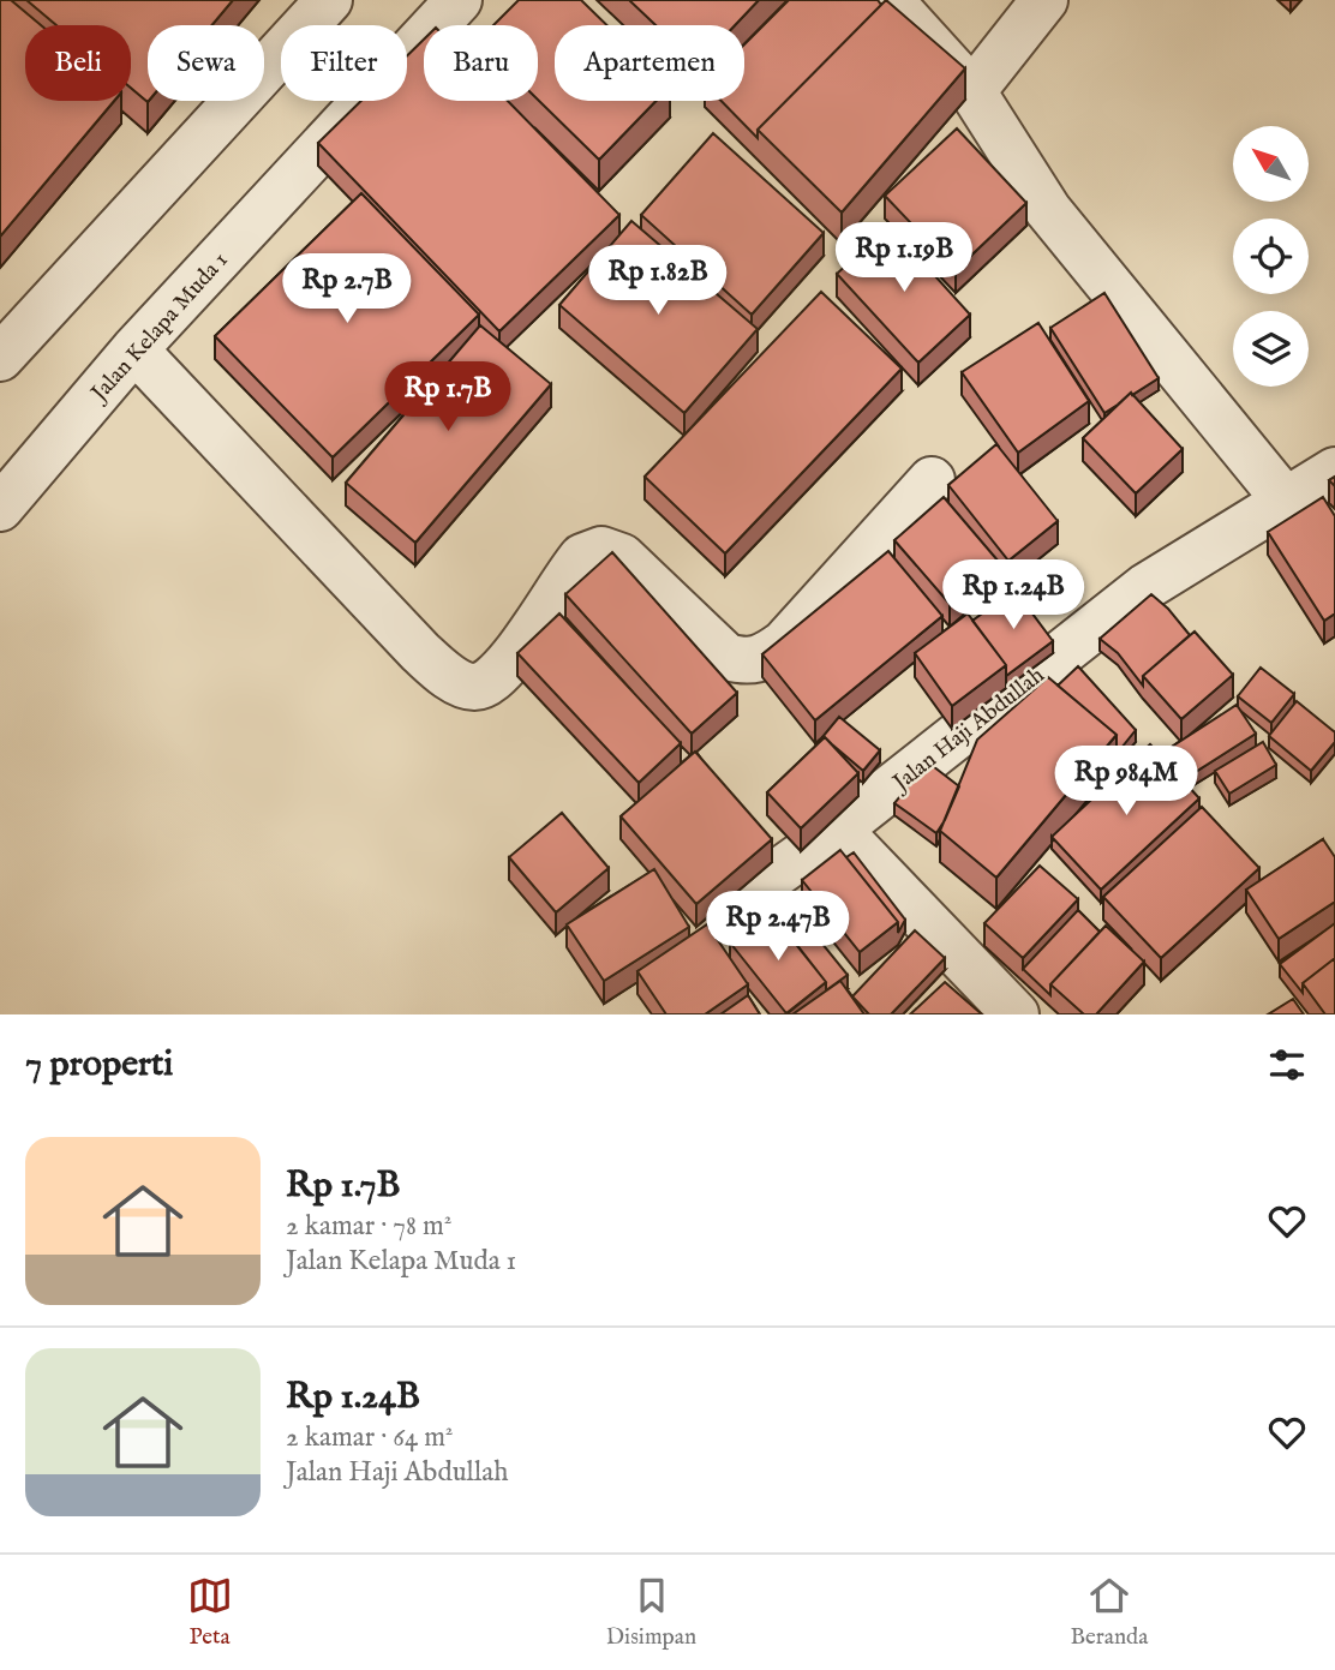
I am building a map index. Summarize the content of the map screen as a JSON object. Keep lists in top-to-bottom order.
{
  "streets": {
    "street": ["Jalan Kelapa Muda 1", "Jalan Haji Abdullah"]
  },
  "north": "top left",
  "page": {
    "chip": [
      "Beli",
      "Sewa",
      "Filter",
      "Baru",
      "Apartemen"
    ],
    "price": [
      "Rp 1.19B",
      "Rp 1.82B",
      "Rp 2.7B",
      "Rp 1.7B",
      "Rp 1.24B",
      "Rp 984M",
      "Rp 2.47B"
    ],
    "heading": "7 properti",
    "list": [
      {
        "name": "Rp 1.7B",
        "note": "2 kamar · 78 m² · Jalan Kelapa Muda 1"
      },
      {
        "name": "Rp 1.24B",
        "note": "2 kamar · 64 m² · Jalan Haji Abdullah"
      }
    ],
    "tabs": ["Peta", "Disimpan", "Beranda"]
  }
}
